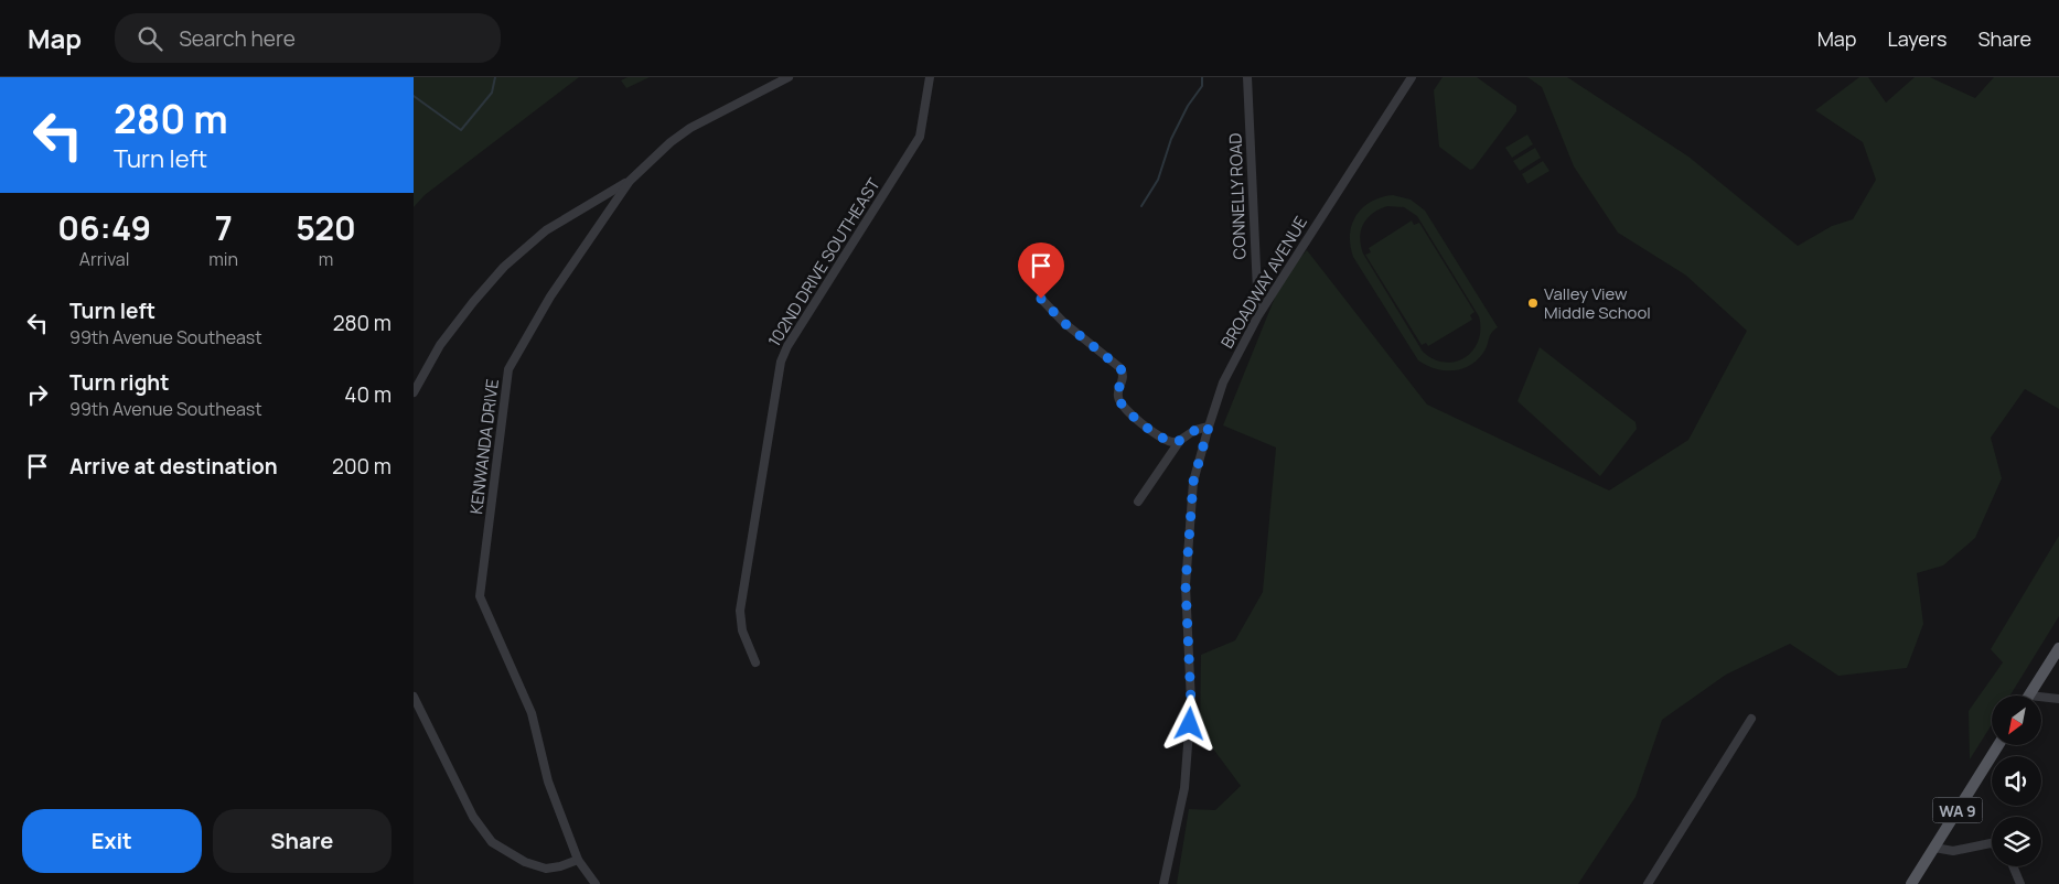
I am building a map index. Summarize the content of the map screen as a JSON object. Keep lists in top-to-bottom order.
{
  "streets": {
    "main road": ["WA 9"],
    "street": [
      "CONNELLY ROAD",
      "102ND DRIVE SOUTHEAST",
      "BROADWAY AVENUE",
      "KENWANDA DRIVE"
    ]
  },
  "crossings": [
    ["CONNELLY ROAD", "BROADWAY AVENUE"]
  ],
  "places": ["Valley View Middle School"],
  "north": "bottom left",
  "page": {
    "header": "Map",
    "search": "Search here",
    "nav": ["Map", "Layers", "Share"],
    "turn": ["280 m", "Turn left"],
    "eta": [
      "06:49",
      "Arrival",
      "7",
      "min",
      "520",
      "m"
    ],
    "list": [
      {
        "name": "Turn left",
        "note": "99th Avenue Southeast",
        "value": "280 m"
      },
      {
        "name": "Turn right",
        "note": "99th Avenue Southeast",
        "value": "40 m"
      },
      {
        "name": "Arrive at destination",
        "value": "200 m"
      }
    ],
    "buttons": ["Exit", "Share"]
  }
}
